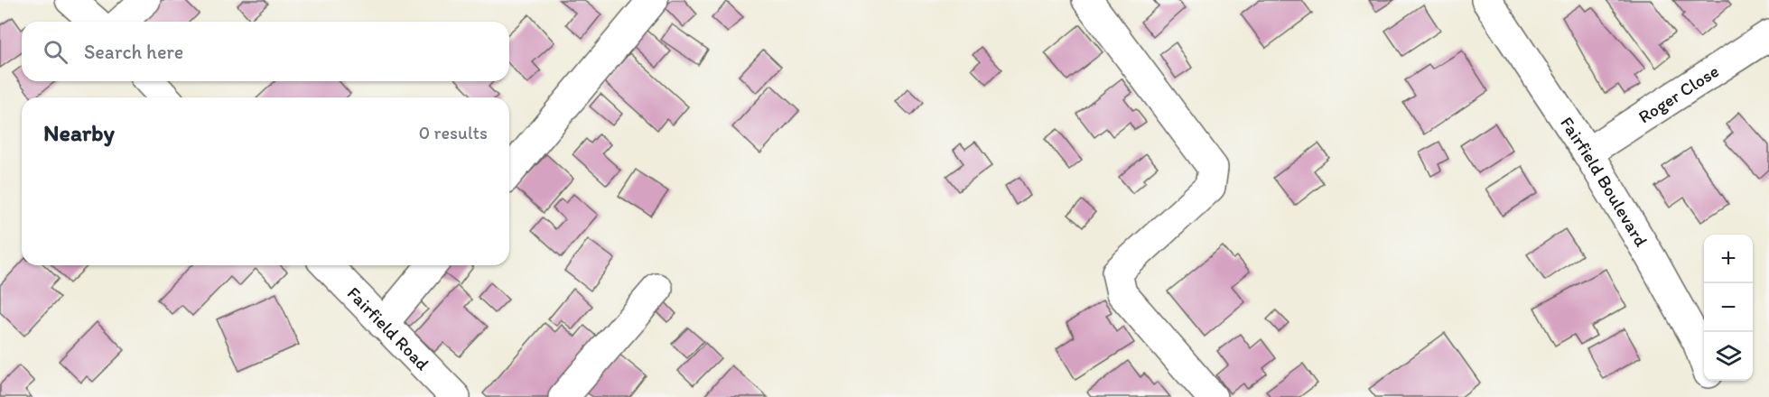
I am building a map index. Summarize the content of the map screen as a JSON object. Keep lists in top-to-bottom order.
{
  "streets": {
    "street": ["Roger Close", "Fairfield Boulevard", "Fairfield Road"]
  },
  "crossings": [
    ["Roger Close", "Fairfield Boulevard"]
  ],
  "page": {
    "search": "Search here",
    "heading": ["Nearby", "0 results"],
    "map_buttons": ["+", "−"]
  }
}
